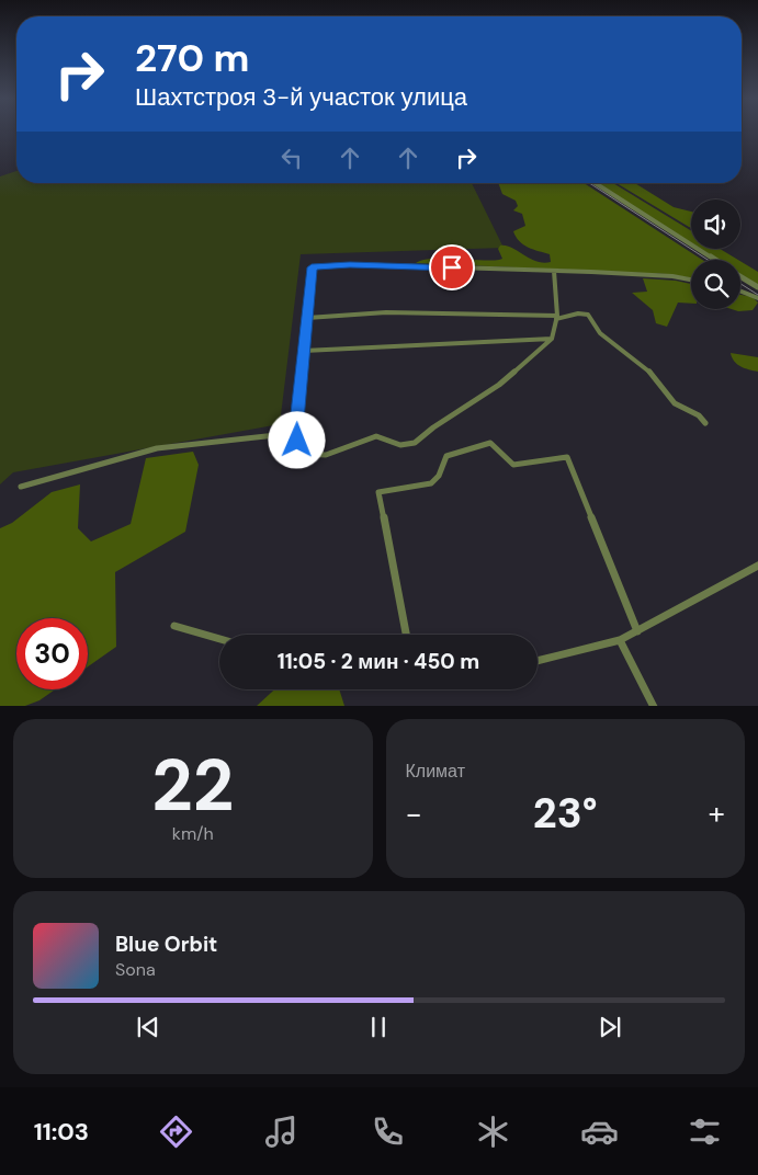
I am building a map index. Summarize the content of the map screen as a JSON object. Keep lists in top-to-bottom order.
{
  "page": {
    "turn": ["270 m", "Шахтстроя 3-й участок улица"],
    "limit": "30",
    "trip": "11:05 · 2 мин · 450 m",
    "tile": [
      ["22", "km/h"],
      "Климат"
    ],
    "heat": ["−", "23°", "+"],
    "song": ["Blue Orbit", "Sona"],
    "tabs": "11:03"
  }
}
